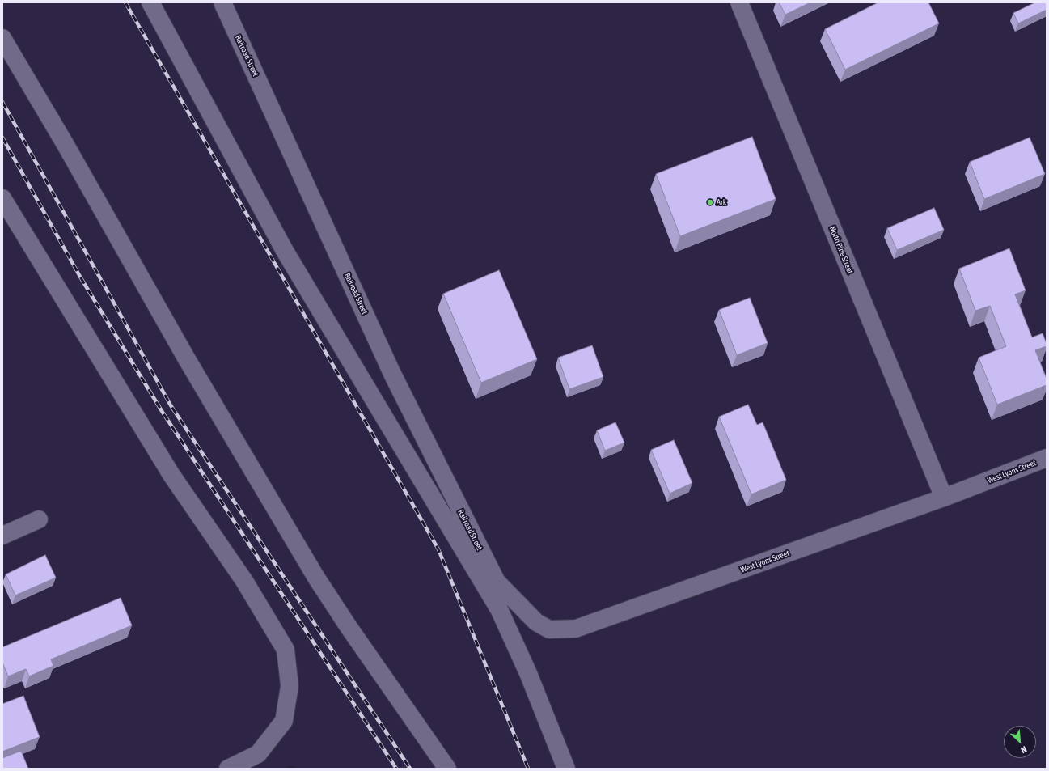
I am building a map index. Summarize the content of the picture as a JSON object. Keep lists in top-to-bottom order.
{
  "streets": {
    "street": ["Railroad Street", "North Pine Street", "West Lyons Street"]
  },
  "crossings": [
    ["Railroad Street", "West Lyons Street"],
    ["North Pine Street", "West Lyons Street"]
  ],
  "places": ["Ark"],
  "north": "bottom right"
}
